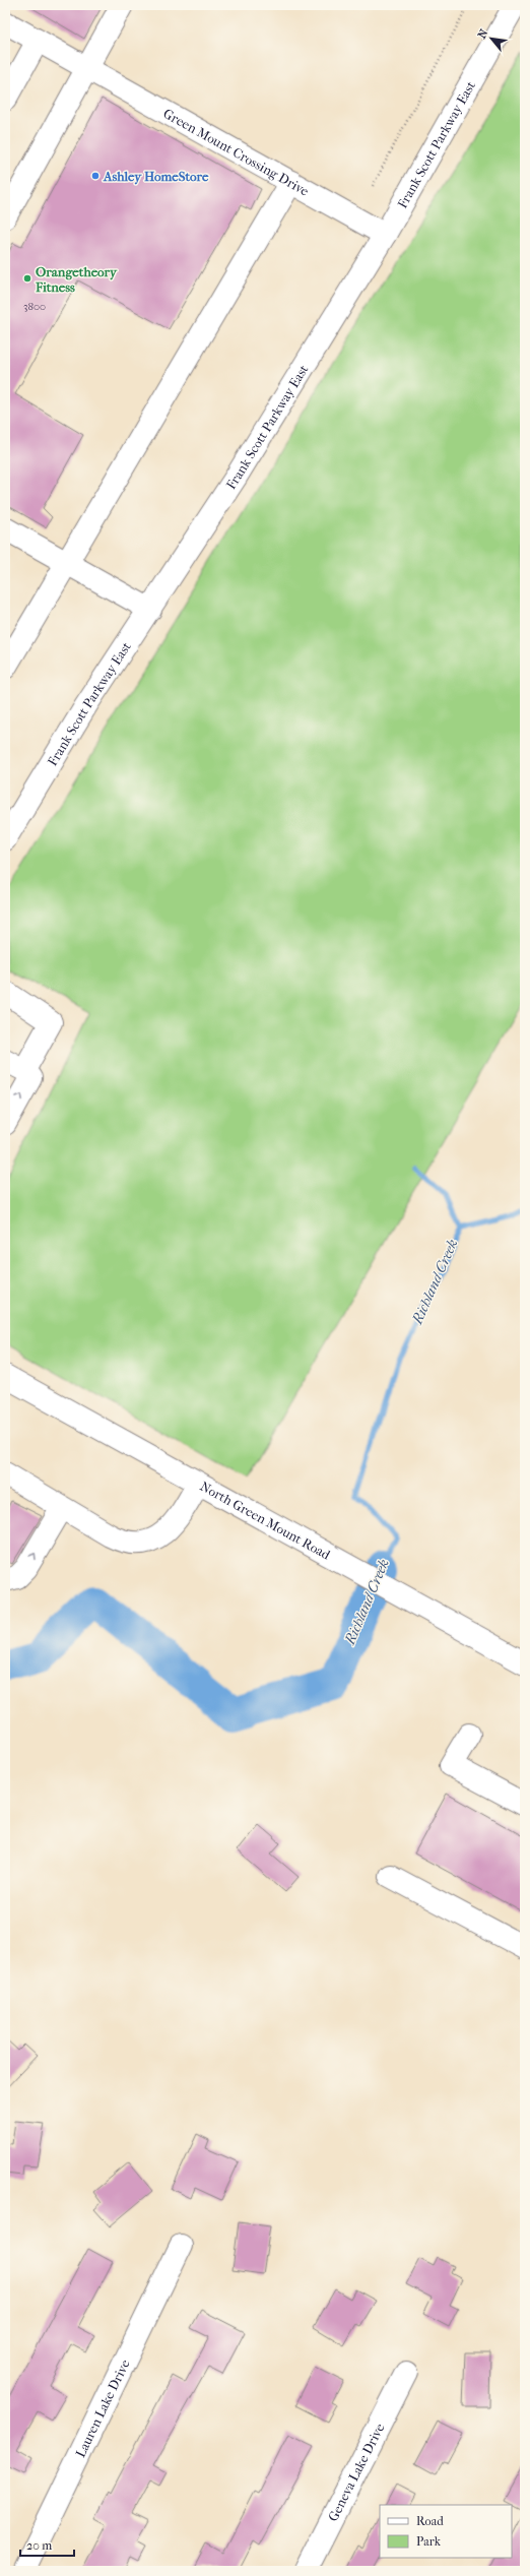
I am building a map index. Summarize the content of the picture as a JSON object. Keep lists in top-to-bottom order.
{
  "streets": {
    "street": [
      "Frank Scott Parkway East",
      "Green Mount Crossing Drive",
      "North Green Mount Road",
      "Lauren Lake Drive",
      "Geneva Lake Drive"
    ]
  },
  "crossings": [
    ["Frank Scott Parkway East", "Green Mount Crossing Drive"]
  ],
  "water": ["Richland Creek"],
  "places": ["Ashley HomeStore", "Orangetheory Fitness"],
  "house_numbers": ["3800"],
  "legend": ["Road", "Park"],
  "scale_bar": "20 m",
  "north": "top left"
}
